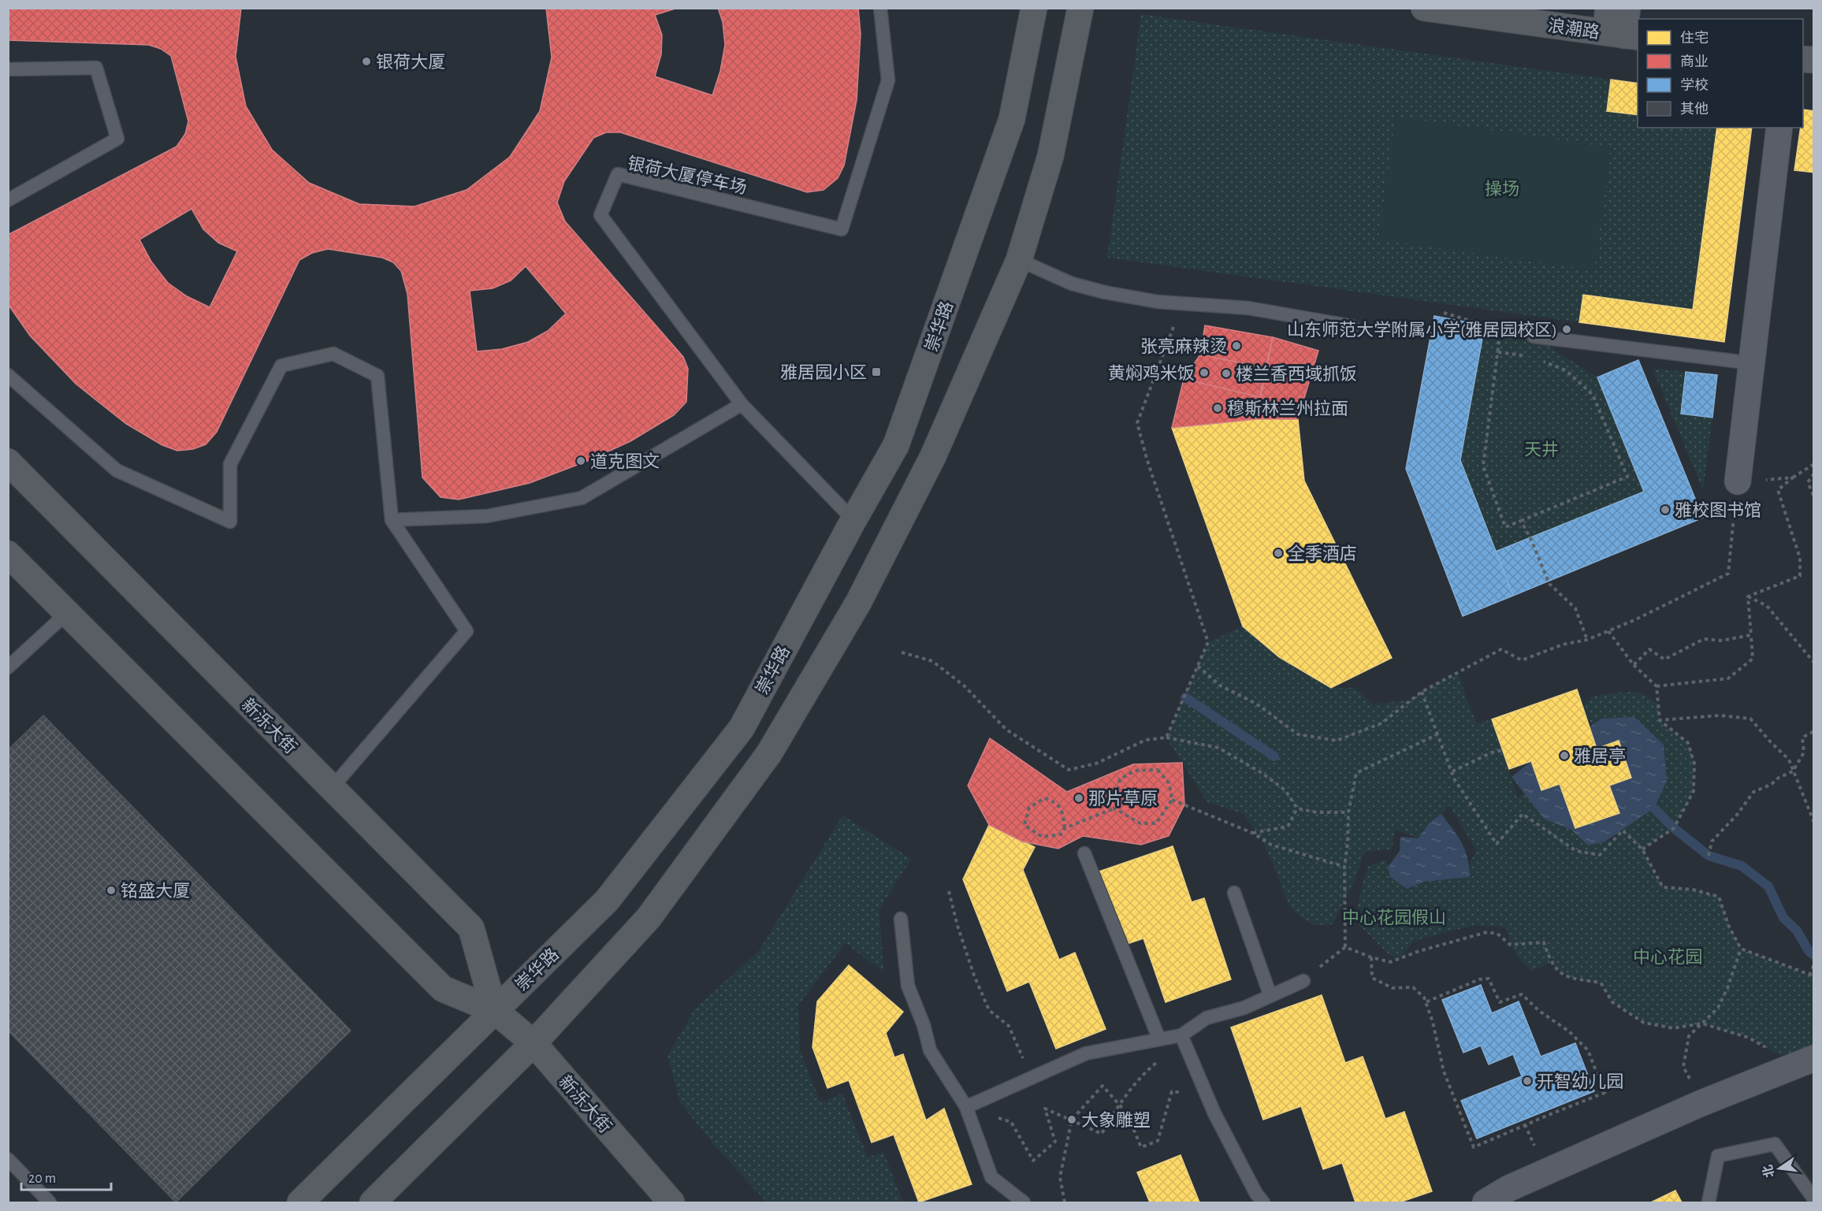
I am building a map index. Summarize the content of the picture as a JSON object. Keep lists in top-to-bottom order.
{
  "streets": {
    "main road": ["浪潮路", "崇华路", "新泺大街"],
    "lane": ["银荷大厦停车场"]
  },
  "crossings": [
    ["银荷大厦停车场", "崇华路"],
    ["崇华路", "新泺大街"]
  ],
  "parks": [
    "操场",
    "天井",
    "中心花园假山",
    "中心花园"
  ],
  "places": {
    "other": [
      "银荷大厦",
      "山东师范大学附属小学(雅居园校区)",
      "张亮麻辣烫",
      "黄焖鸡米饭",
      "楼兰香西域抓饭",
      "穆斯林兰州拉面",
      "道克图文",
      "雅校图书馆",
      "全季酒店",
      "雅居亭",
      "那片草原",
      "铭盛大厦",
      "开智幼儿园",
      "大象雕塑"
    ],
    "transit": ["雅居园小区"]
  },
  "legend": [
    "住宅",
    "商业",
    "学校",
    "其他"
  ],
  "scale_bar": "20 m",
  "north": "left"
}
